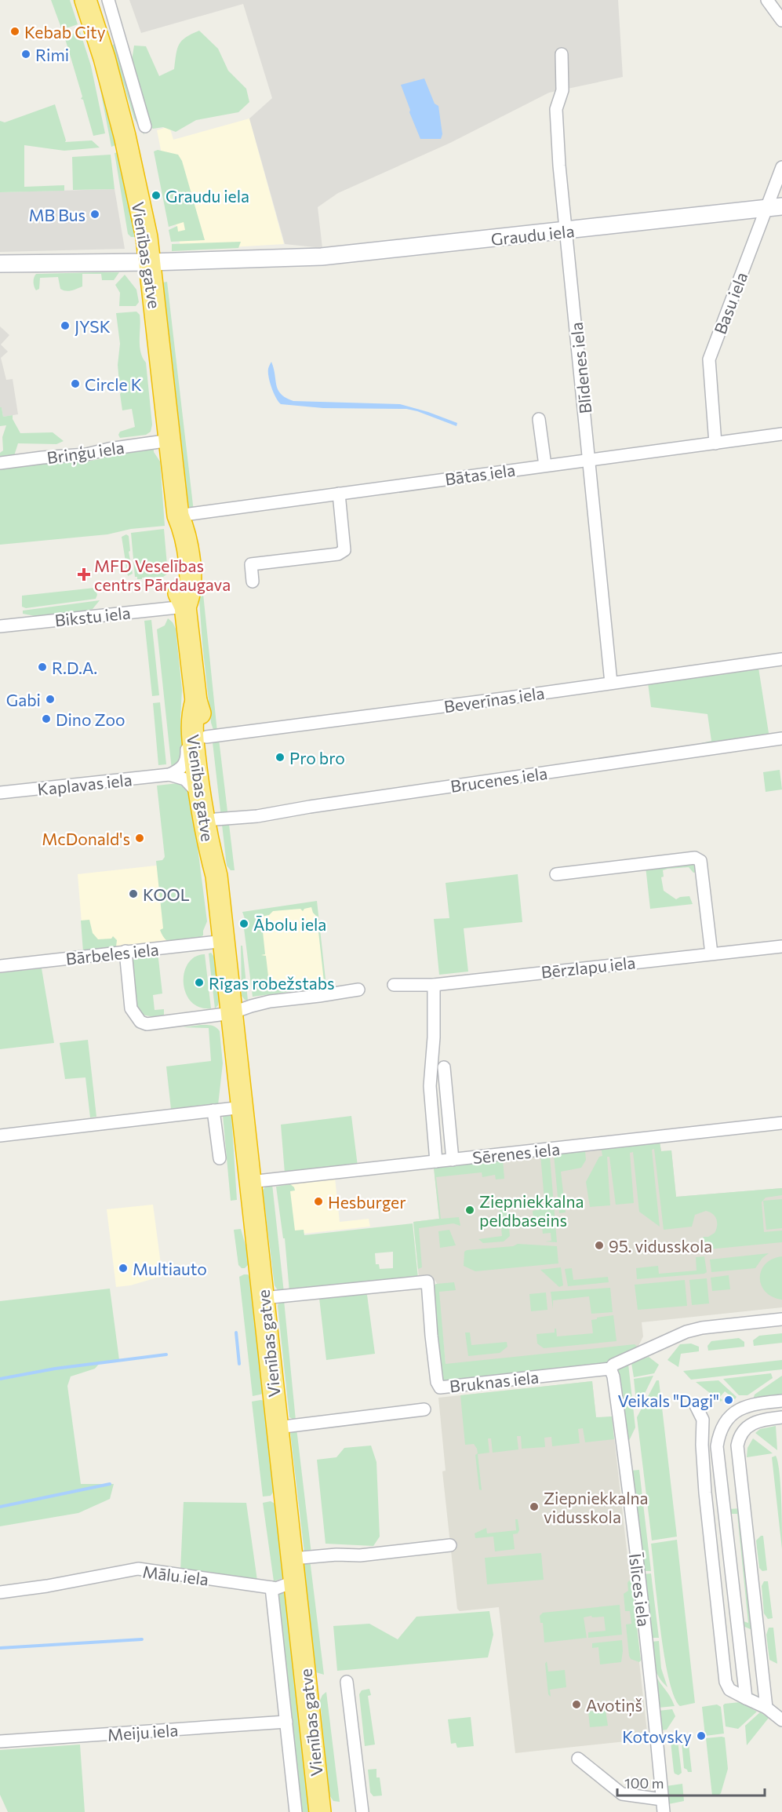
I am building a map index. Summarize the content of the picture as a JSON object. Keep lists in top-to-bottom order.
{
  "streets": {
    "highway": ["Vienības gatve"],
    "main road": ["Graudu iela"],
    "street": [
      "Basu iela",
      "Blīdenes iela",
      "Briņģu iela",
      "Bātas iela",
      "Bikstu iela",
      "Beverīnas iela",
      "Brucenes iela",
      "Kaplavas iela",
      "Bārbeles iela",
      "Bērzlapu iela",
      "Sērenes iela",
      "Bruknas iela",
      "Mālu iela",
      "Īslīces iela",
      "Meiju iela"
    ]
  },
  "crossings": [
    ["Graudu iela", "Vienības gatve"],
    ["Graudu iela", "Basu iela"],
    ["Graudu iela", "Blīdenes iela"],
    ["Vienības gatve", "Briņģu iela"],
    ["Vienības gatve", "Bātas iela"],
    ["Vienības gatve", "Bikstu iela"],
    ["Vienības gatve", "Beverīnas iela"],
    ["Vienības gatve", "Brucenes iela"],
    ["Vienības gatve", "Bārbeles iela"],
    ["Vienības gatve", "Sērenes iela"],
    ["Vienības gatve", "Bruknas iela"],
    ["Vienības gatve", "Mālu iela"],
    ["Basu iela", "Bātas iela"],
    ["Blīdenes iela", "Bātas iela"],
    ["Blīdenes iela", "Beverīnas iela"],
    ["Bruknas iela", "Īslīces iela"]
  ],
  "places": {
    "other": [
      "Kebab City",
      "Rimi",
      "Graudu iela",
      "MB Bus",
      "JYSK",
      "Circle K",
      "R.D.A.",
      "Gabi",
      "Dino Zoo",
      "Pro bro",
      "McDonald's",
      "KOOL",
      "Ābolu iela",
      "Rīgas robežstabs",
      "Hesburger",
      "Ziepniekkalna peldbaseins",
      "95. vidusskola",
      "Multiauto",
      "Veikals \"Dagi\"",
      "Ziepniekkalna vidusskola",
      "Avotiņš",
      "Kotovsky"
    ],
    "health": ["MFD Veselības centrs Pārdaugava"]
  },
  "scale_bar": "100 m"
}
